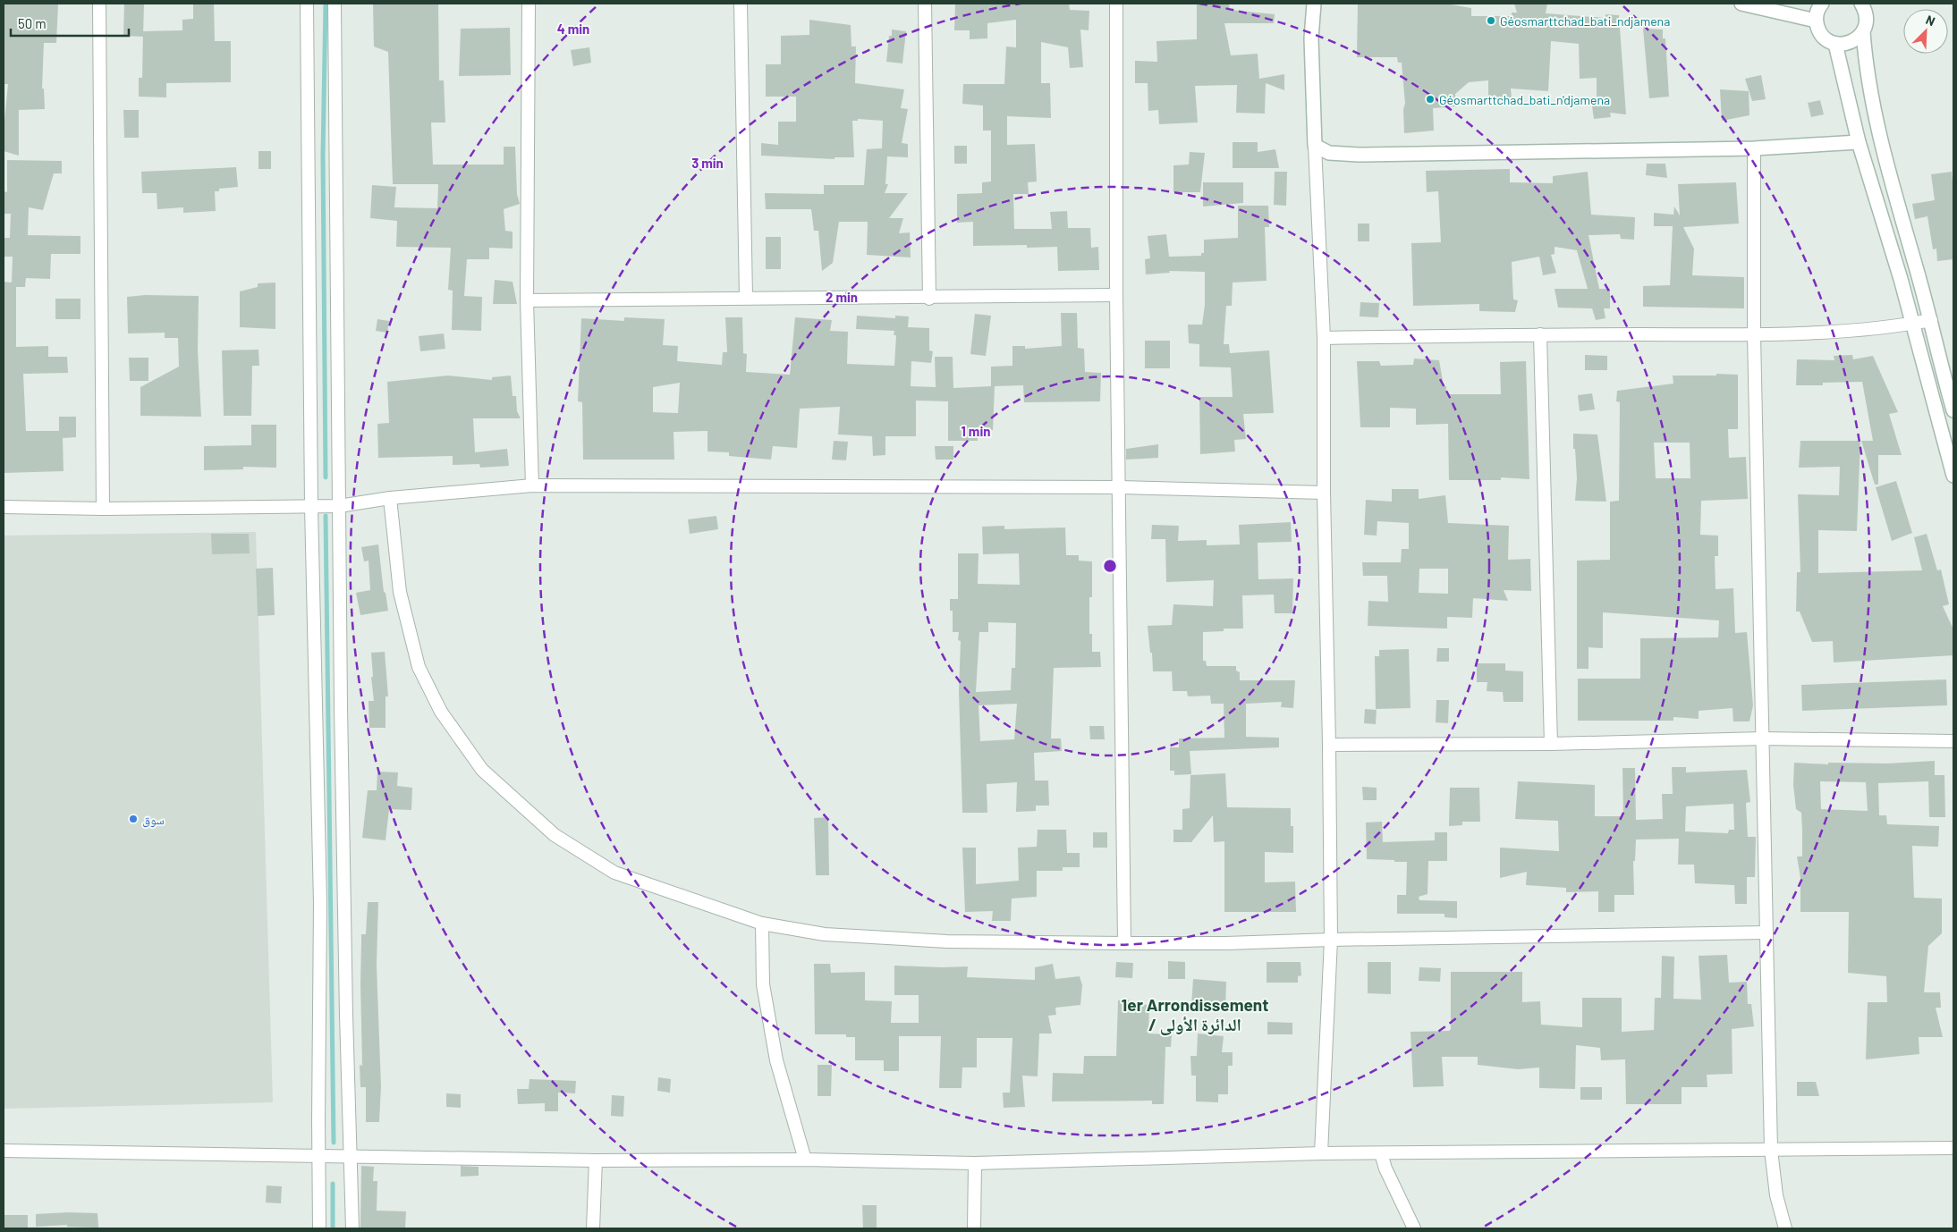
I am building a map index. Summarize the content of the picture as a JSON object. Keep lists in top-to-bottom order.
{
  "districts": ["1er Arrondissement / الدائرة الأولى"],
  "places": ["Géosmarttchad_bati_ndjamena", "Géosmarttchad_bati_n'djamena", "سوق"],
  "scale_bar": "50 m",
  "north": "top right",
  "rings": [
    "4 min",
    "3 min",
    "2 min",
    "1 min"
  ]
}
